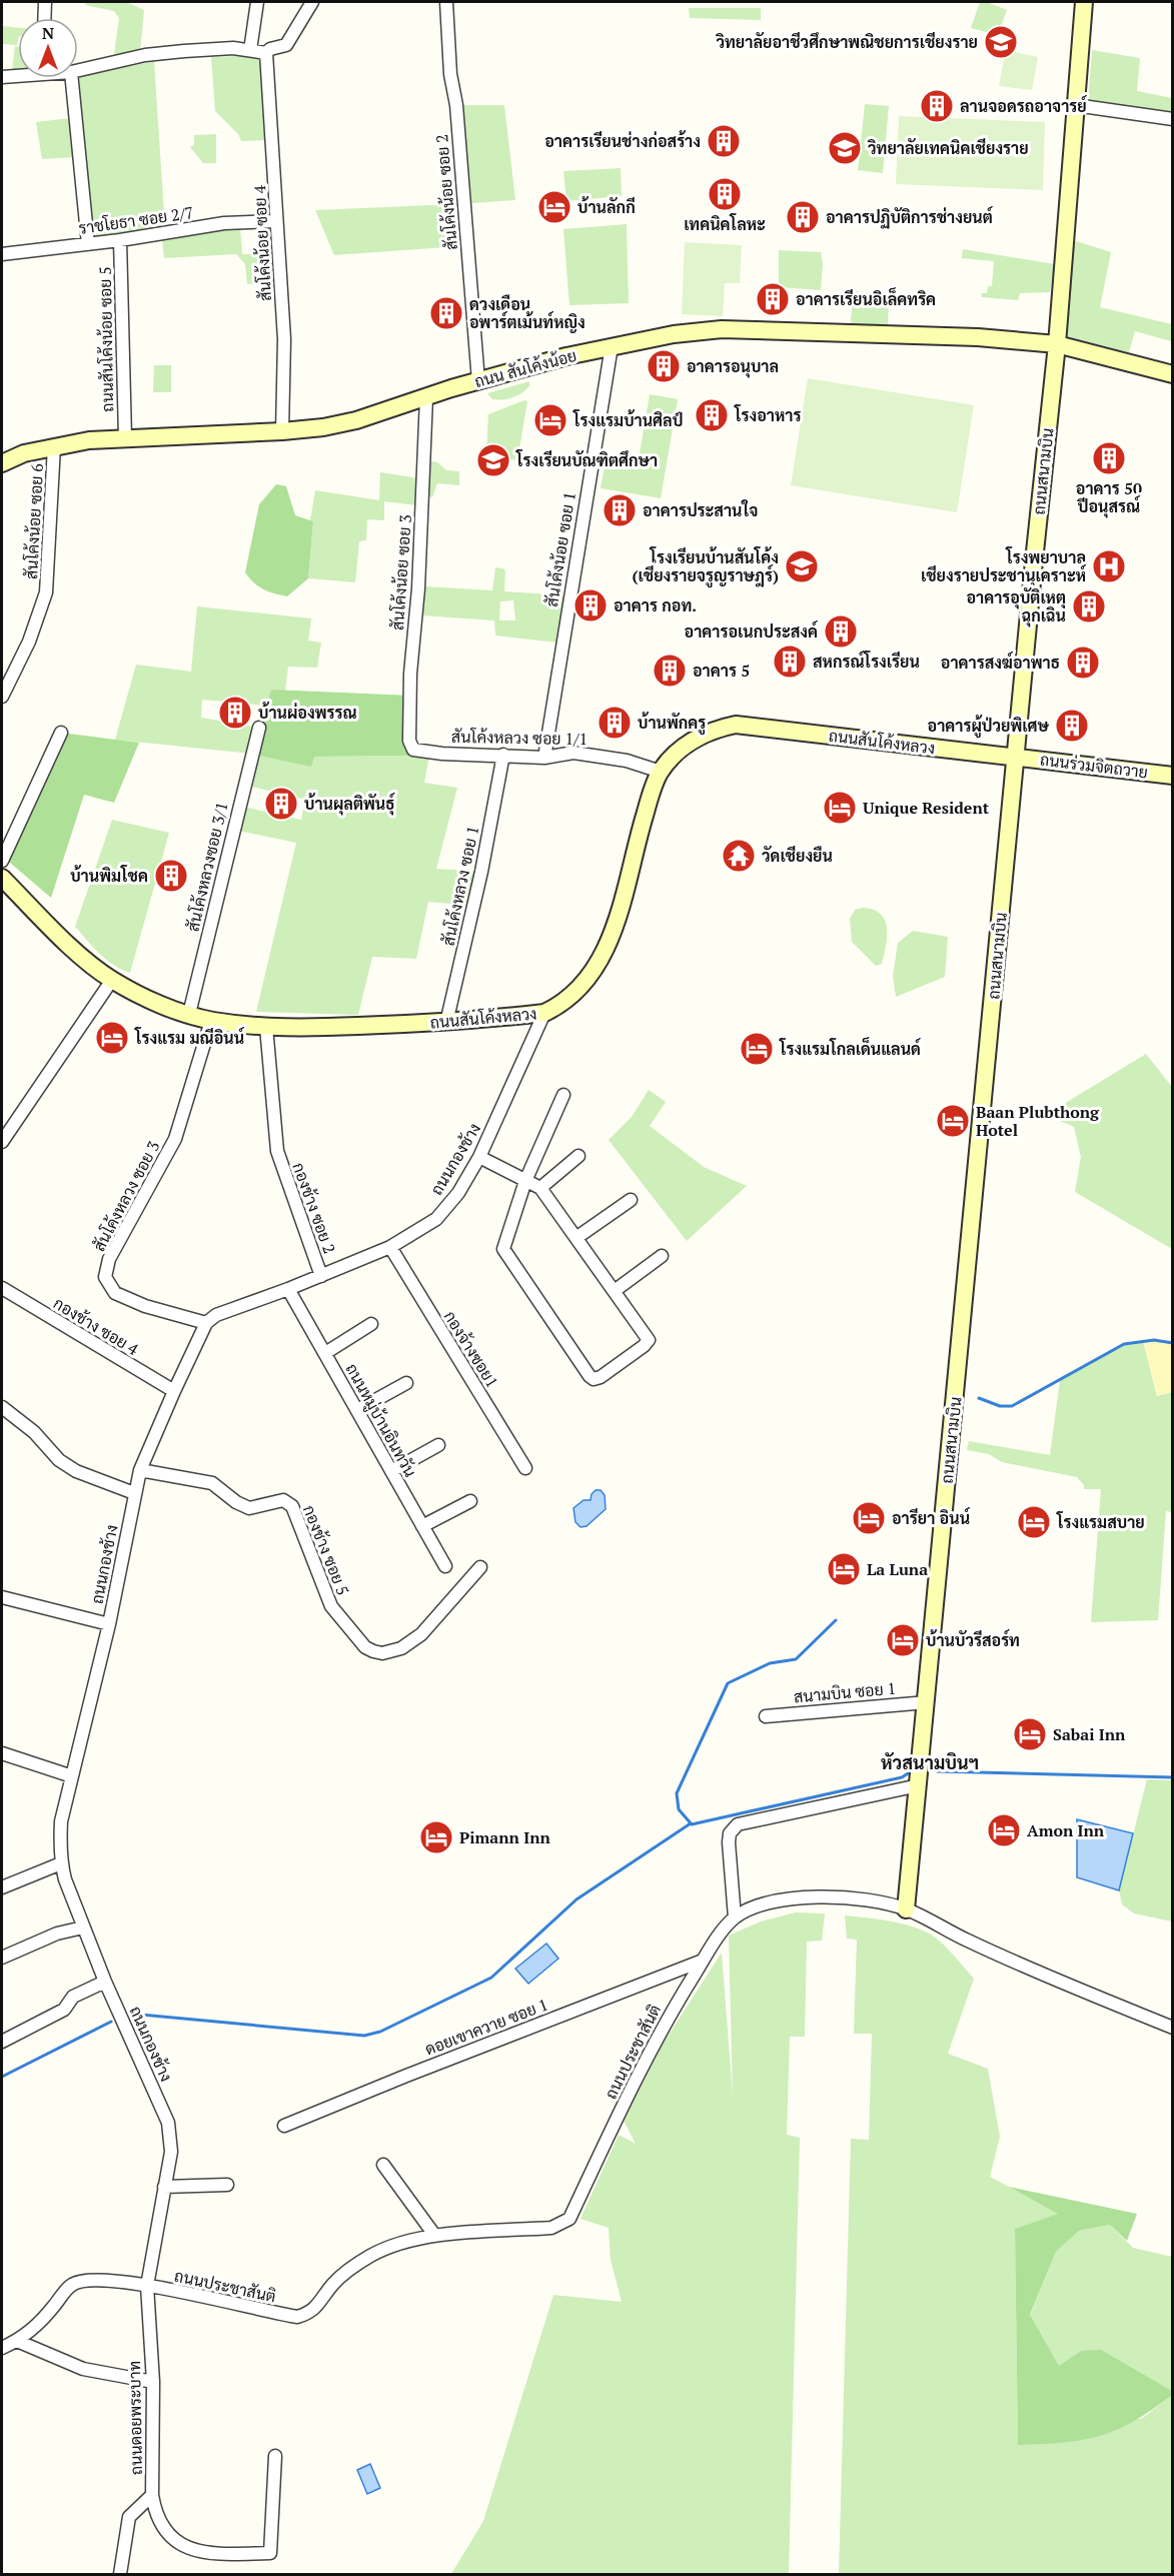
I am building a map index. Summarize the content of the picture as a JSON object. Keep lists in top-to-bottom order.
{
  "streets": {
    "street": [
      "สันโค้งน้อย ซอย 2",
      "ราชโยธา ซอย 2/7",
      "สันโค้งน้อย ซอย 4",
      "ถนนสันโค้งน้อย ซอย 5",
      "ถนน สันโค้งน้อย",
      "ถนนสนามบิน",
      "สันโค้งน้อย ซอย 6",
      "สันโค้งน้อย ซอย 1",
      "สันโค้งน้อย ซอย 3",
      "สันโค้งหลวง ซอย 1/1",
      "ถนนสันโค้งหลวง",
      "ถนนร่วมจิตถวาย",
      "สันโค้งหลวงซอย 3/1",
      "สันโค้งหลวง ซอย 1",
      "ถนนกองช้าง",
      "สันโค้งหลวง ซอย 3",
      "กองช้าง ซอย 2",
      "กองช้าง ซอย 4",
      "กองจ้างซอย1",
      "ถนนหมู่บ้านอินทวัน",
      "กองช้าง ซอย 5",
      "สนามบิน ซอย 1",
      "ดอยเขาควาย ซอย 1",
      "ถนนประชาสันติ",
      "ถนนดอยพระบาท"
    ]
  },
  "crossings": [
    ["สันโค้งน้อย ซอย 2", "ถนน สันโค้งน้อย"],
    ["ราชโยธา ซอย 2/7", "สันโค้งน้อย ซอย 4"],
    ["ราชโยธา ซอย 2/7", "ถนนสันโค้งน้อย ซอย 5"],
    ["สันโค้งน้อย ซอย 4", "ถนน สันโค้งน้อย"],
    ["ถนนสันโค้งน้อย ซอย 5", "ถนน สันโค้งน้อย"],
    ["ถนน สันโค้งน้อย", "ถนนสนามบิน"],
    ["ถนน สันโค้งน้อย", "สันโค้งน้อย ซอย 6"],
    ["ถนน สันโค้งน้อย", "สันโค้งน้อย ซอย 1"],
    ["ถนน สันโค้งน้อย", "สันโค้งน้อย ซอย 3"],
    ["ถนนสนามบิน", "ถนนสันโค้งหลวง"],
    ["ถนนสนามบิน", "ถนนร่วมจิตถวาย"],
    ["ถนนสนามบิน", "สนามบิน ซอย 1"],
    ["ถนนสนามบิน", "ถนนประชาสันติ"],
    ["สันโค้งน้อย ซอย 1", "สันโค้งหลวง ซอย 1/1"],
    ["สันโค้งน้อย ซอย 3", "สันโค้งหลวง ซอย 1/1"],
    ["สันโค้งหลวง ซอย 1/1", "ถนนสันโค้งหลวง"],
    ["สันโค้งหลวง ซอย 1/1", "สันโค้งหลวง ซอย 1"],
    ["ถนนสันโค้งหลวง", "ถนนร่วมจิตถวาย"],
    ["ถนนสันโค้งหลวง", "สันโค้งหลวงซอย 3/1"],
    ["ถนนสันโค้งหลวง", "สันโค้งหลวง ซอย 1"],
    ["ถนนสันโค้งหลวง", "ถนนกองช้าง"],
    ["ถนนสันโค้งหลวง", "สันโค้งหลวง ซอย 3"],
    ["ถนนสันโค้งหลวง", "กองช้าง ซอย 2"],
    ["ถนนกองช้าง", "สันโค้งหลวง ซอย 3"],
    ["ถนนกองช้าง", "กองช้าง ซอย 2"],
    ["ถนนกองช้าง", "กองช้าง ซอย 4"],
    ["ถนนกองช้าง", "กองจ้างซอย1"],
    ["ถนนกองช้าง", "ถนนหมู่บ้านอินทวัน"],
    ["ถนนกองช้าง", "กองช้าง ซอย 5"],
    ["ถนนกองช้าง", "ถนนประชาสันติ"],
    ["ถนนกองช้าง", "ถนนดอยพระบาท"],
    ["ดอยเขาควาย ซอย 1", "ถนนประชาสันติ"],
    ["ถนนประชาสันติ", "ถนนดอยพระบาท"]
  ],
  "districts": ["หัวสนามบินฯ"],
  "places": {
    "school or university": [
      "วิทยาลัยอาชีวศึกษาพณิชยการเชียงราย",
      "วิทยาลัยเทคนิคเชียงราย",
      "โรงเรียนบัณฑิตศึกษา",
      "โรงเรียนบ้านสันโค้ง (เชียงรายจรูญราษฎร์)"
    ],
    "building": [
      "ลานจอดรถอาจารย์",
      "อาคารเรียนช่างก่อสร้าง",
      "เทคนิคโลหะ",
      "อาคารปฏิบัติการช่างยนต์",
      "อาคารเรียนอิเล็คทริค",
      "ดวงเดือน อพาร์ตเม้นท์หญิง",
      "อาคารอนุบาล",
      "โรงอาหาร",
      "อาคาร 50 ปีอนุสรณ์",
      "อาคารประสานใจ",
      "อาคาร กอท.",
      "อาคารอุบัติเหตุ ฉุกเฉิน",
      "อาคารอเนกประสงค์",
      "สหกรณ์โรงเรียน",
      "อาคารสงฆ์อาพาธ",
      "อาคาร 5",
      "บ้านผ่องพรรณ",
      "บ้านพักครู",
      "อาคารผู้ป่วยพิเศษ",
      "บ้านผุลติพันธ์ุ",
      "บ้านพิมโชค"
    ],
    "hotel": [
      "บ้านลักกี",
      "โรงแรมบ้านศิลป์",
      "Unique Resident",
      "โรงแรม มณีอินน์",
      "โรงแรมโกลเด็นแลนด์",
      "Baan Plubthong Hotel",
      "อารียา อินน์",
      "โรงแรมสบาย",
      "La Luna",
      "บ้านบัวรีสอร์ท",
      "Sabai Inn",
      "Amon Inn",
      "Pimann Inn"
    ],
    "hospital": ["โรงพยาบาล เชียงรายประชานุเคราะห์"],
    "temple": ["วัดเชียงยืน"]
  },
  "north": "top"
}
